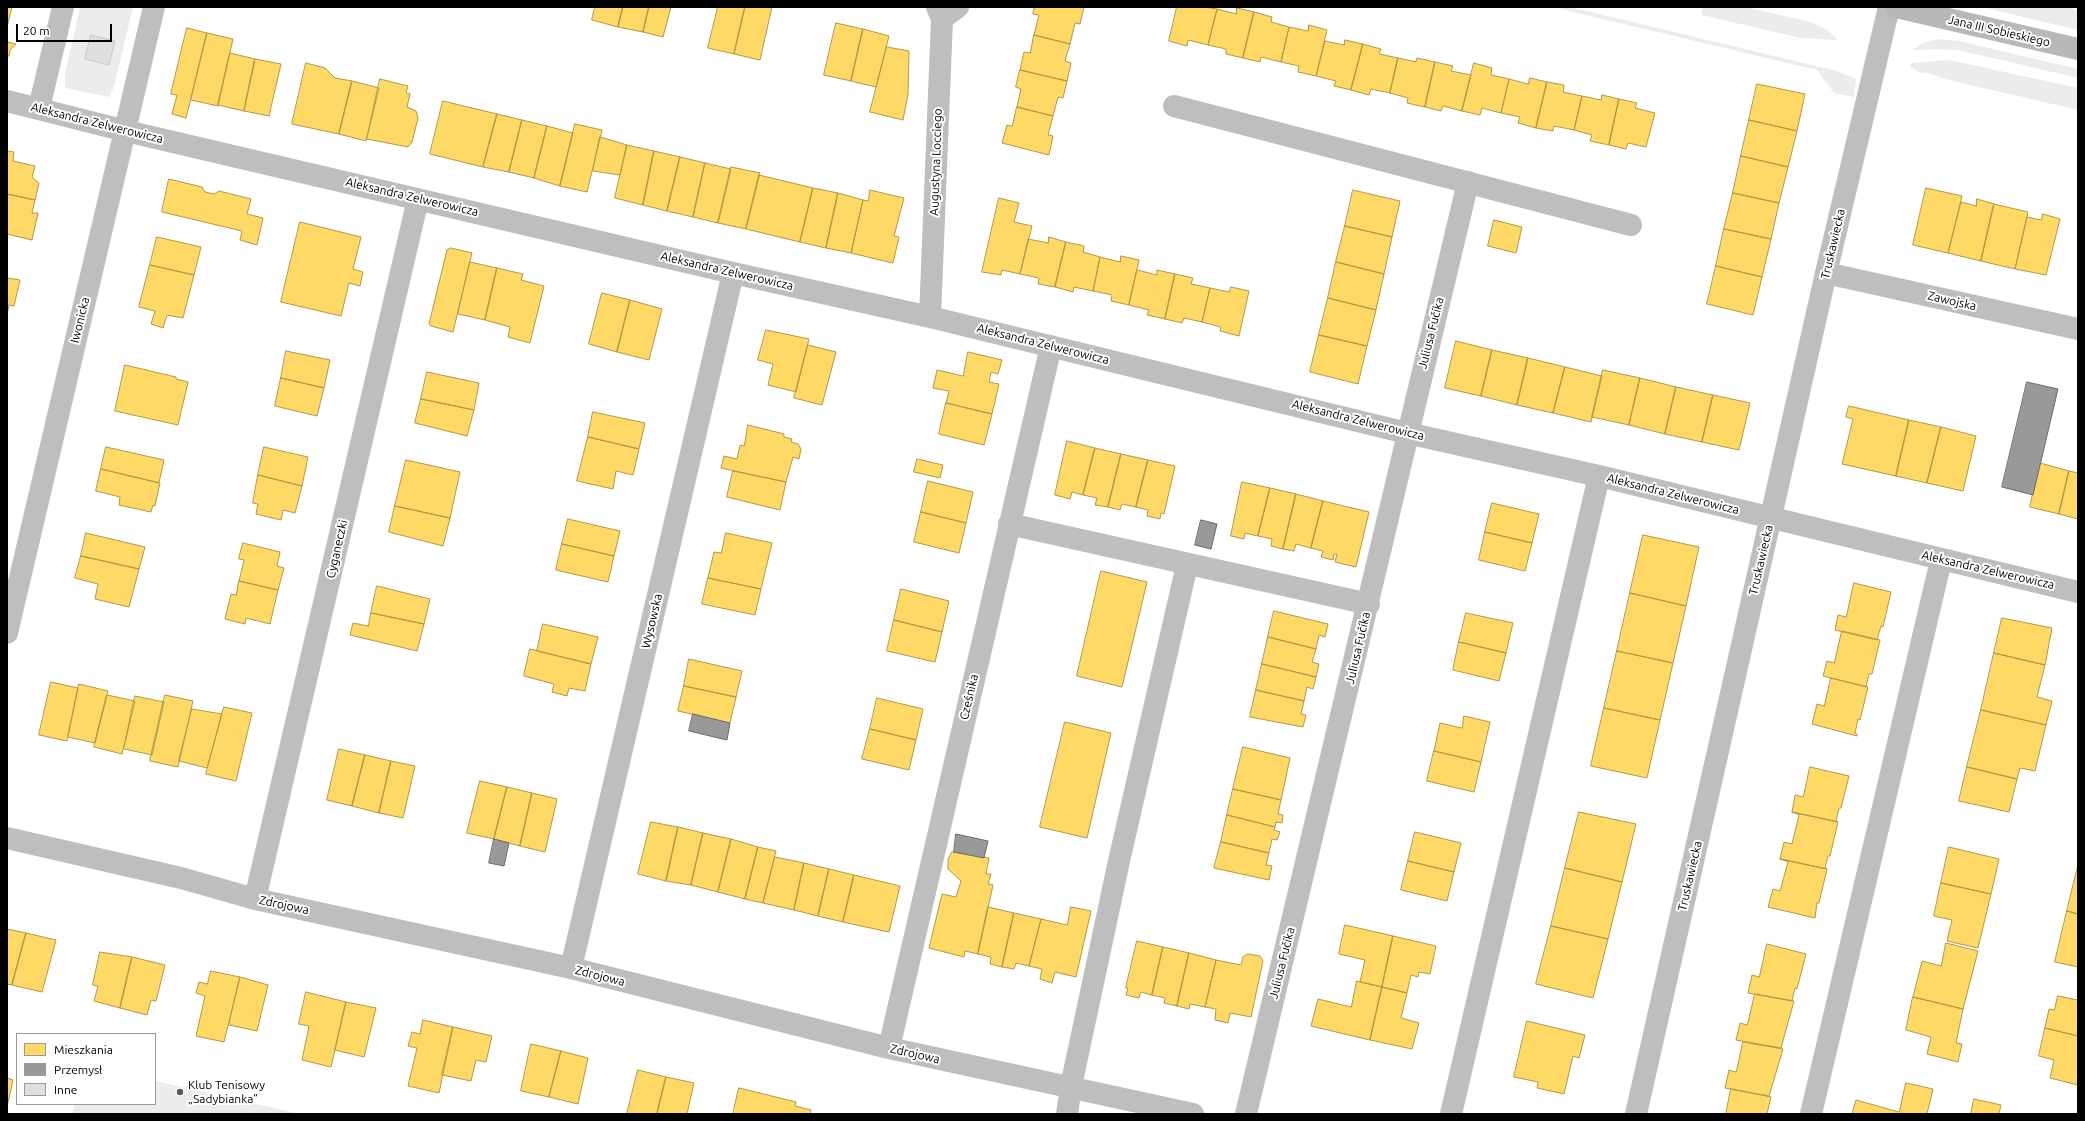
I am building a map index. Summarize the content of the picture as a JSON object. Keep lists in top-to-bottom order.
{
  "streets": {
    "main road": ["Jana III Sobieskiego"],
    "street": [
      "Aleksandra Zelwerowicza",
      "Augustyna Locciego",
      "Truskawiecka",
      "Zawojska",
      "Iwonicka",
      "Juliusa Fučíka",
      "Cyganeczki",
      "Wysowska",
      "Cześnika",
      "Zdrojowa"
    ]
  },
  "crossings": [
    ["Aleksandra Zelwerowicza", "Augustyna Locciego"],
    ["Aleksandra Zelwerowicza", "Truskawiecka"],
    ["Aleksandra Zelwerowicza", "Iwonicka"],
    ["Aleksandra Zelwerowicza", "Juliusa Fučíka"],
    ["Aleksandra Zelwerowicza", "Cyganeczki"],
    ["Aleksandra Zelwerowicza", "Wysowska"],
    ["Aleksandra Zelwerowicza", "Cześnika"],
    ["Truskawiecka", "Zawojska"],
    ["Cyganeczki", "Zdrojowa"],
    ["Wysowska", "Zdrojowa"],
    ["Cześnika", "Zdrojowa"]
  ],
  "places": ["Klub Tenisowy „Sadybianka”"],
  "legend": ["Mieszkania", "Przemysł", "Inne"],
  "scale_bar": "20 m"
}
